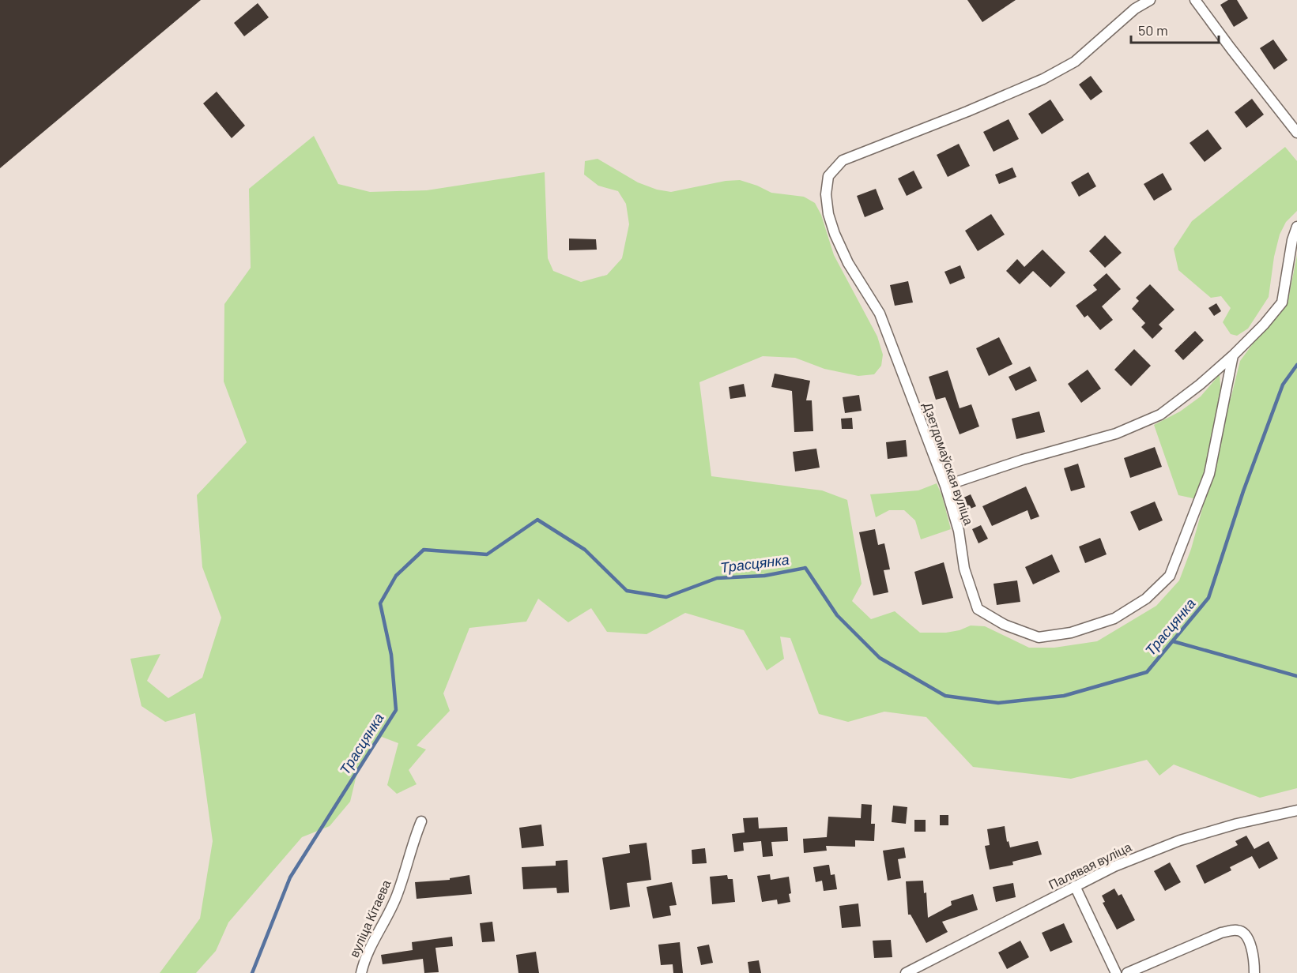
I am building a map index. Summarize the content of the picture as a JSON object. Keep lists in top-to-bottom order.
{
  "streets": {
    "street": ["Дзетдомаўская вуліца", "Палявая вуліца", "вуліца Кітаева"]
  },
  "water": ["Трасцянка"],
  "scale_bar": "50 m"
}
